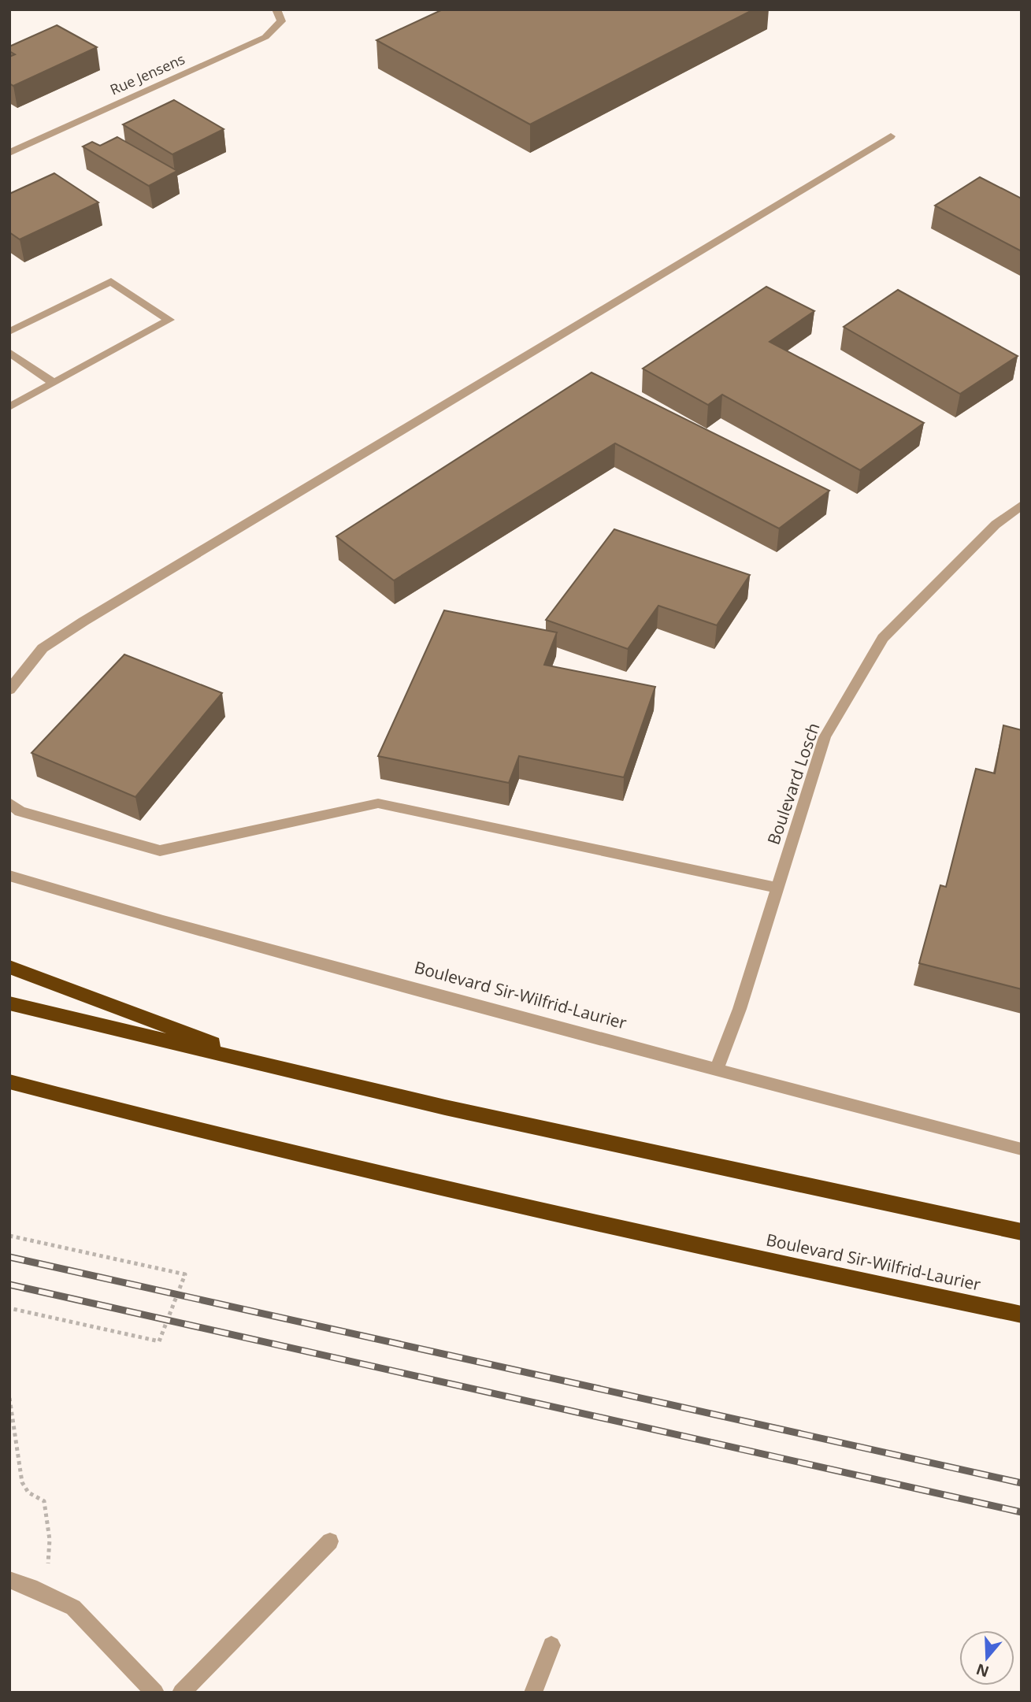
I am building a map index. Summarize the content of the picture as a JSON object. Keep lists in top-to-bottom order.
{
  "streets": {
    "highway": ["Boulevard Sir-Wilfrid-Laurier"],
    "street": ["Rue Jensens", "Boulevard Losch"]
  },
  "crossings": [
    ["Boulevard Losch", "Boulevard Sir-Wilfrid-Laurier"]
  ],
  "north": "bottom"
}
